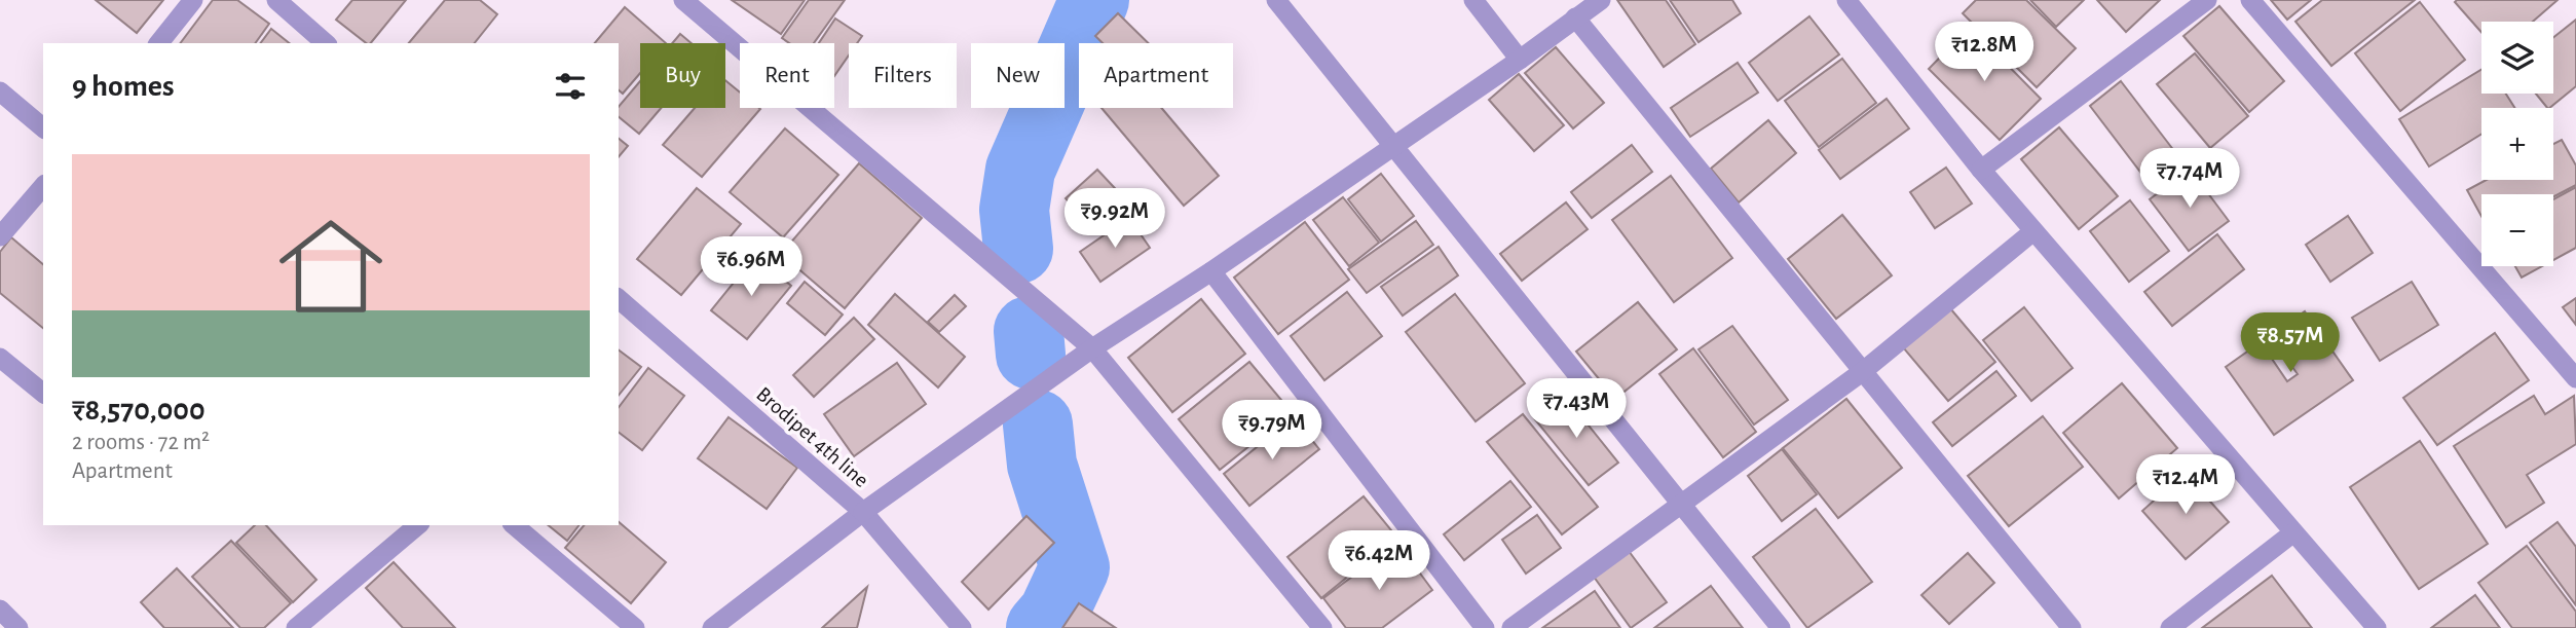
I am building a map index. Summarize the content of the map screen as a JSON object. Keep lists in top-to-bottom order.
{
  "streets": {
    "street": ["Brodipet 4th line"]
  },
  "page": {
    "map_buttons": ["+", "−"],
    "price": [
      "₹12.8M",
      "₹7.74M",
      "₹9.92M",
      "₹6.96M",
      "₹8.57M",
      "₹7.43M",
      "₹9.79M",
      "₹12.4M",
      "₹6.42M"
    ],
    "chip": [
      "Buy",
      "Rent",
      "Filters",
      "New",
      "Apartment"
    ],
    "heading": "9 homes",
    "list": [
      {
        "name": "₹8,570,000",
        "note": "2 rooms · 72 m² · Apartment"
      }
    ]
  }
}
